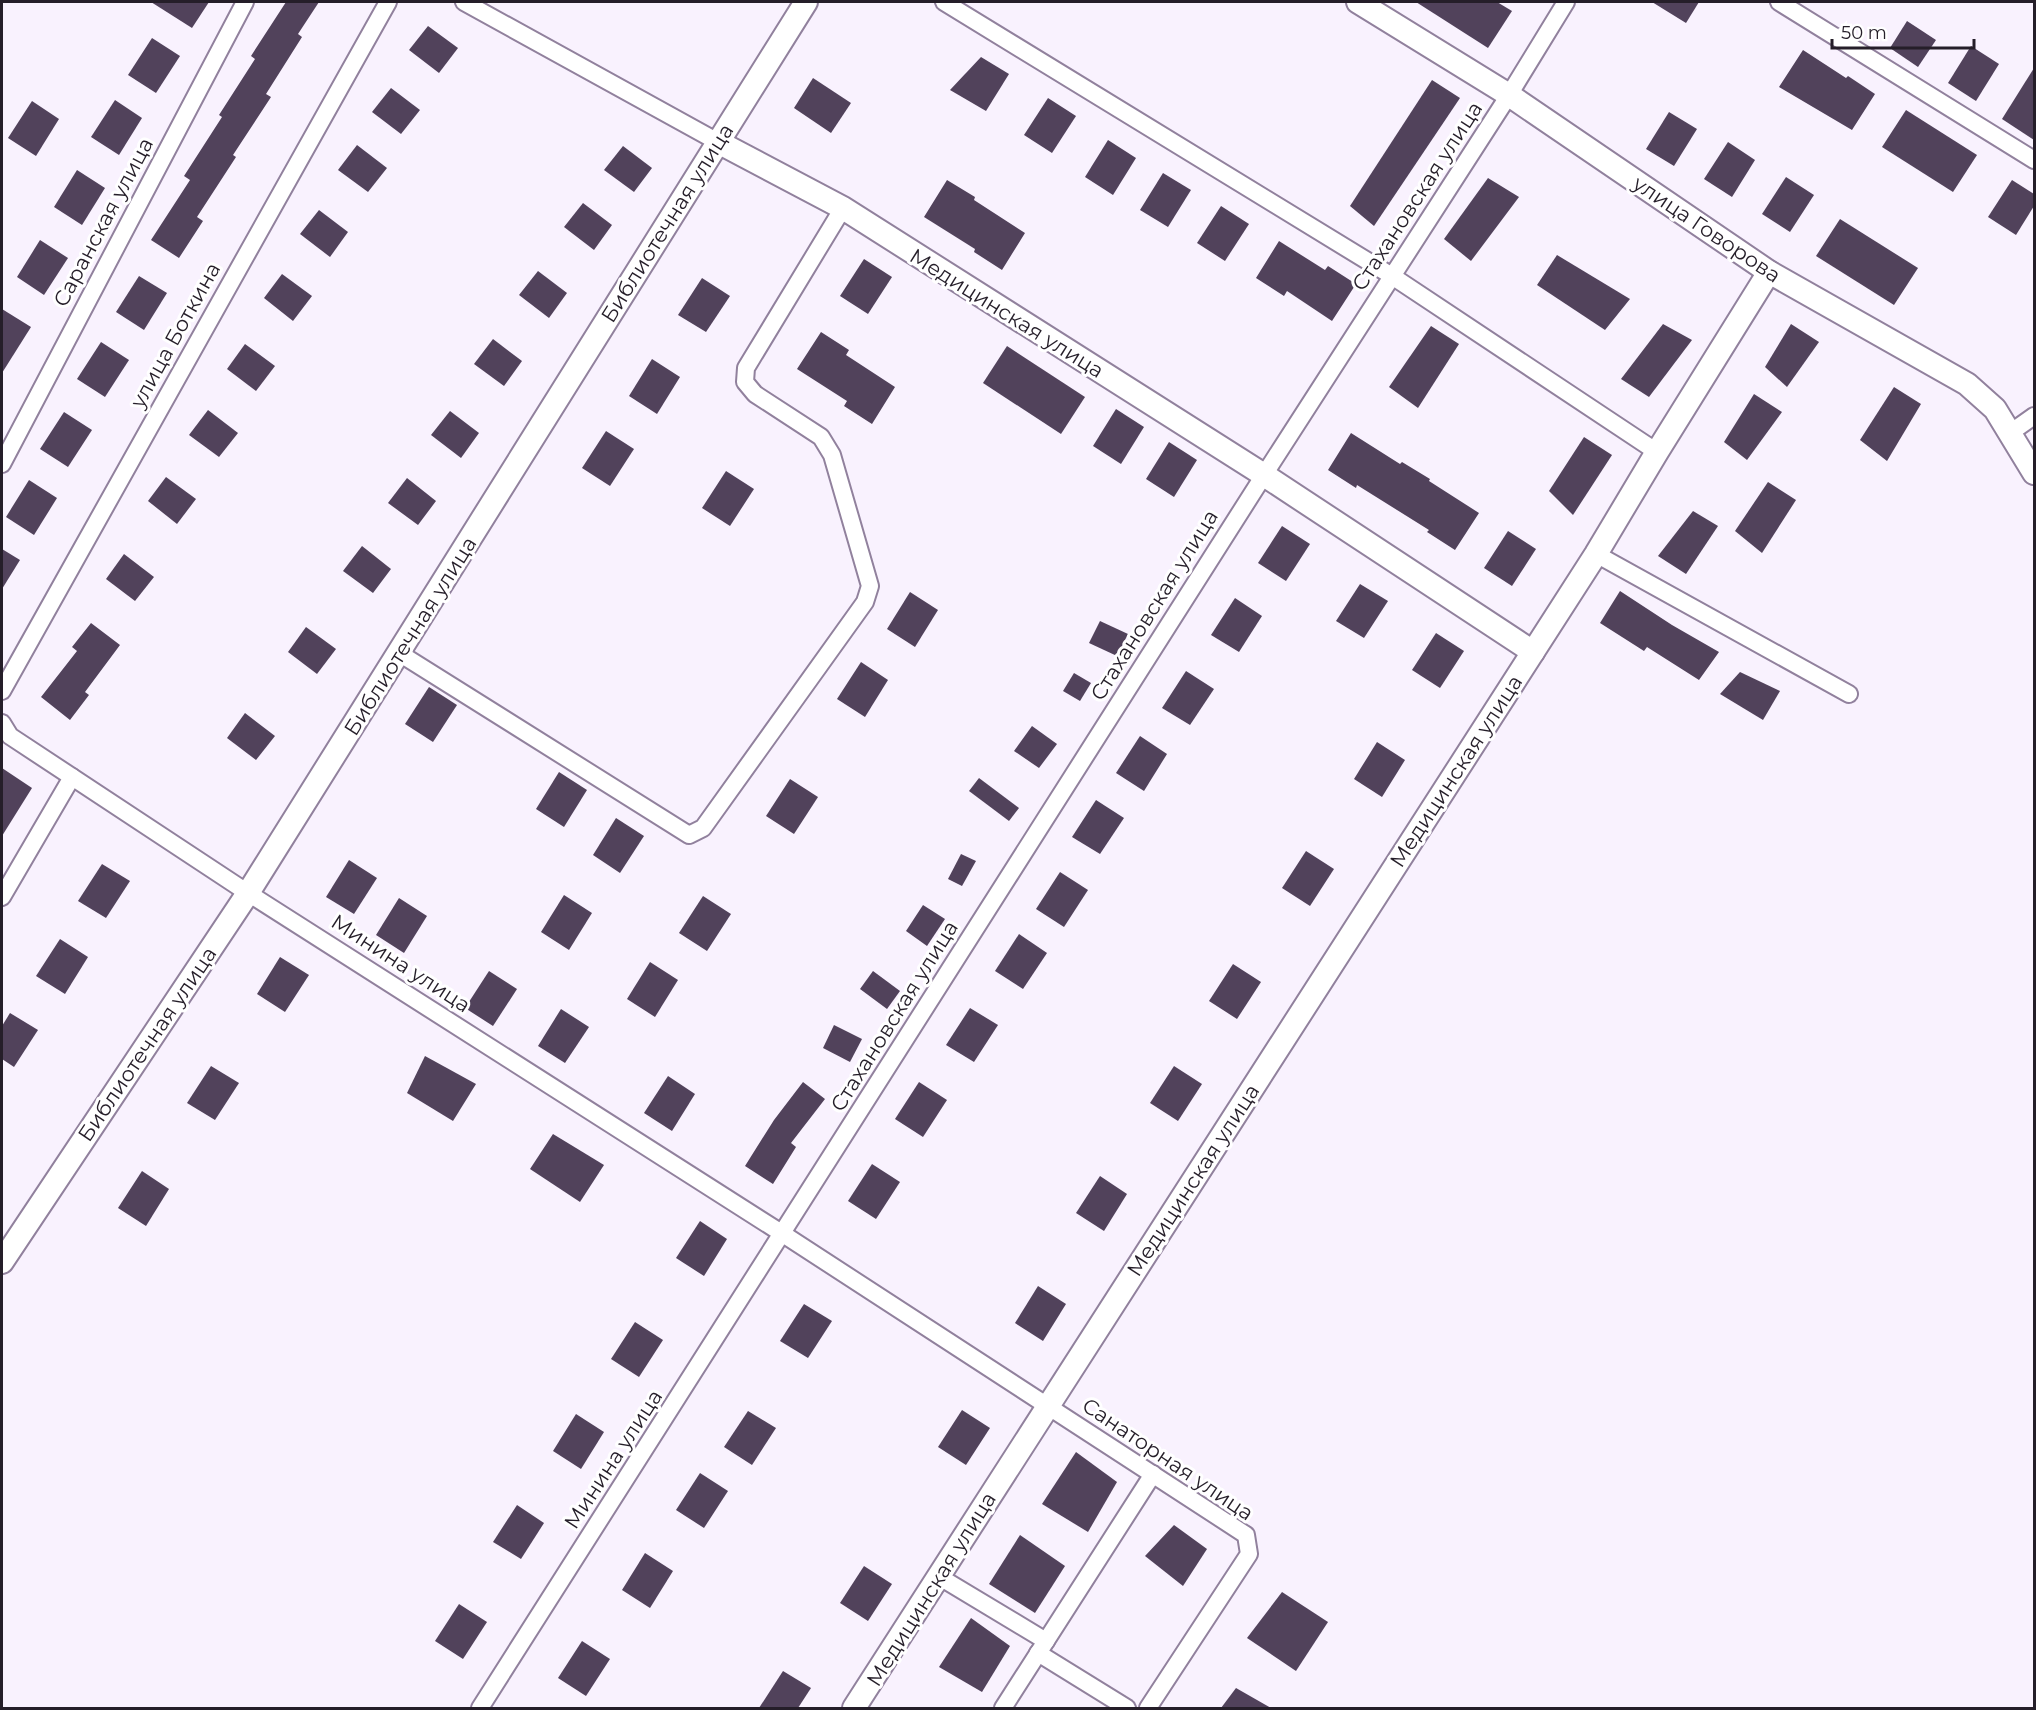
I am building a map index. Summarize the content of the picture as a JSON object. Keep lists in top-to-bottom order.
{
  "streets": {
    "street": [
      "Стахановская улица",
      "Саранская улица",
      "Библиотечная улица",
      "улица Говорова",
      "Медицинская улица",
      "улица Боткина",
      "Минина улица",
      "Санаторная улица"
    ]
  },
  "crossings": [
    ["Стахановская улица", "улица Говорова"],
    ["Стахановская улица", "Медицинская улица"],
    ["Стахановская улица", "Минина улица"],
    ["Библиотечная улица", "Медицинская улица"],
    ["Библиотечная улица", "Минина улица"],
    ["улица Говорова", "Медицинская улица"],
    ["Медицинская улица", "Минина улица"],
    ["Медицинская улица", "Санаторная улица"],
    ["Минина улица", "Санаторная улица"]
  ],
  "scale_bar": "50 m"
}
